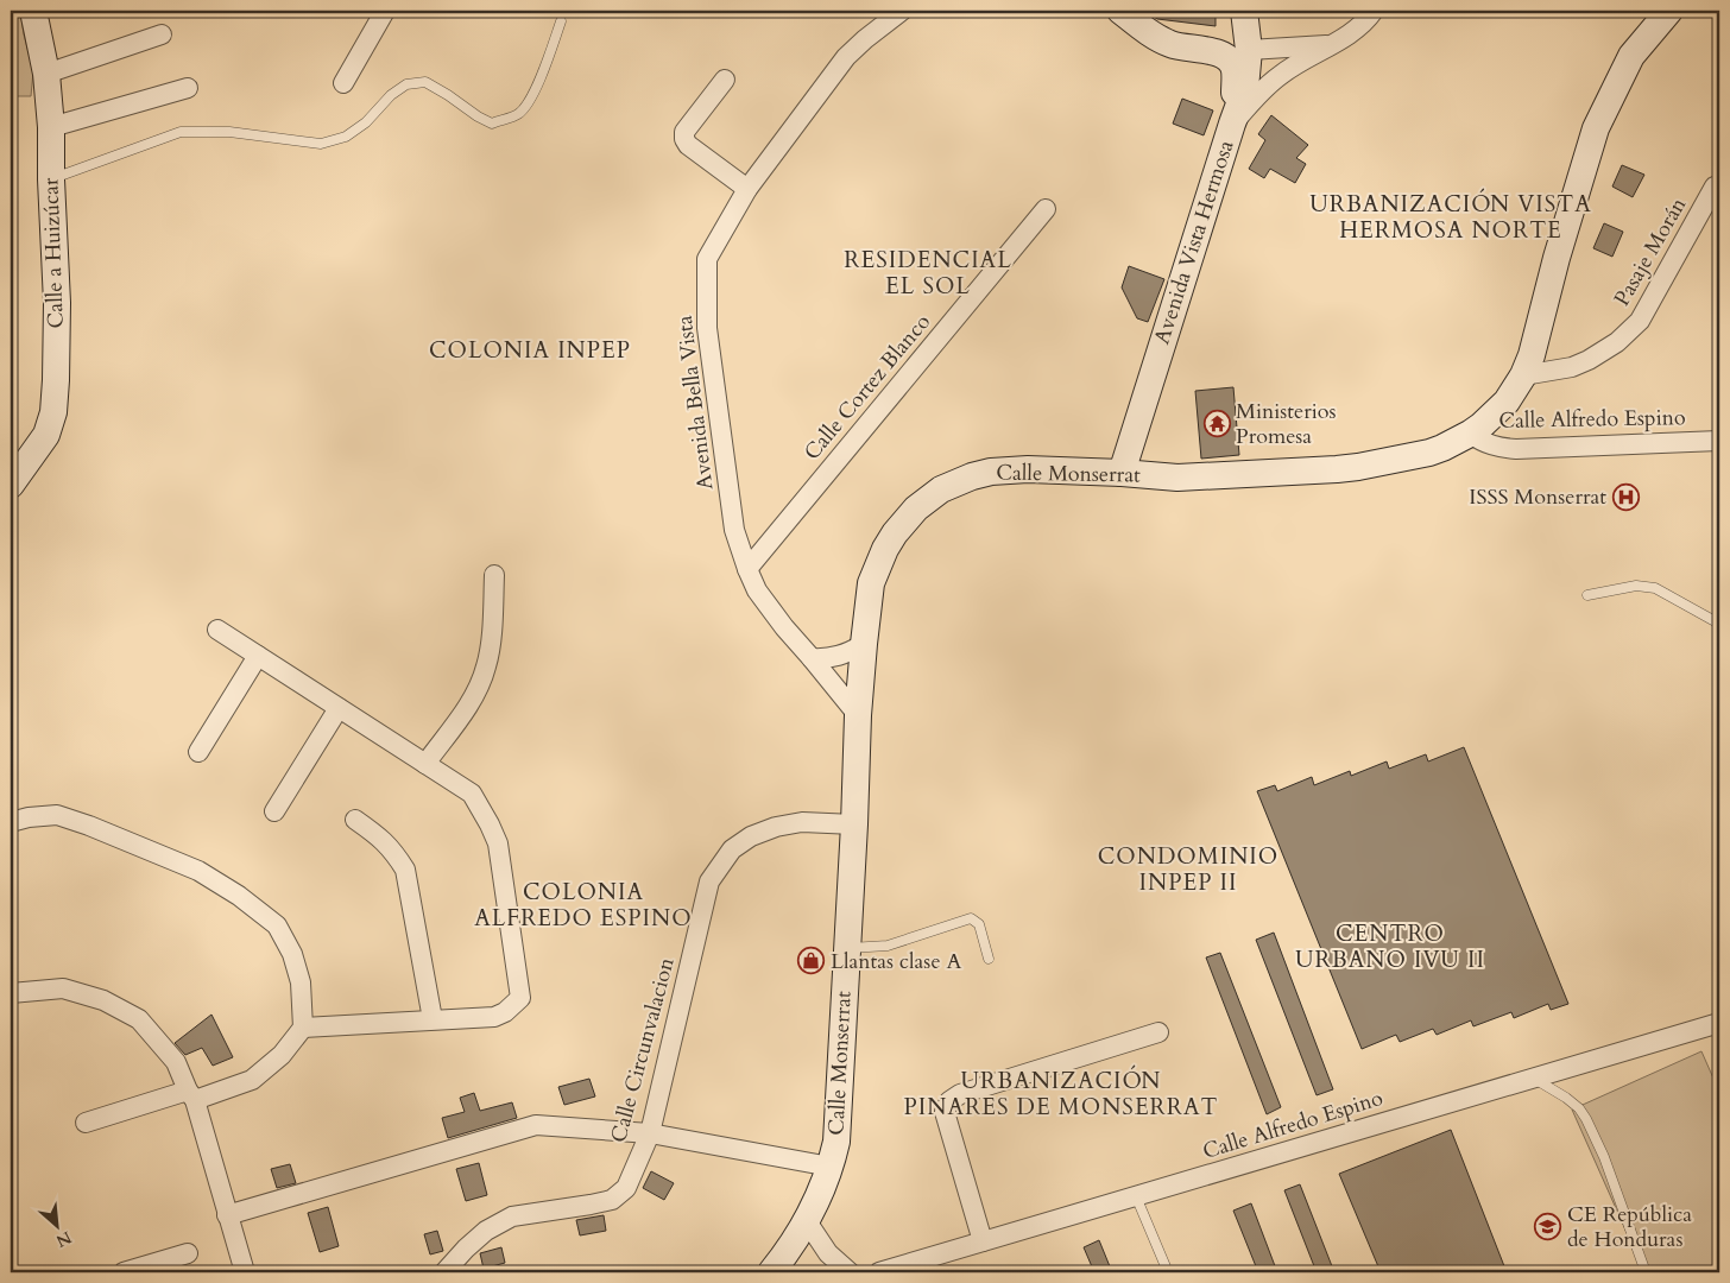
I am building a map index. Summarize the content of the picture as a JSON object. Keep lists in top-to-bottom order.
{
  "streets": {
    "street": [
      "Avenida Vista Hermosa",
      "Pasaje Morán",
      "Calle a Huizúcar",
      "Calle Cortez Blanco",
      "Avenida Bella Vista",
      "Calle Alfredo Espino",
      "Calle Monserrat",
      "Calle Circunvalacion"
    ]
  },
  "crossings": [
    ["Avenida Vista Hermosa", "Calle Monserrat"],
    ["Pasaje Morán", "Calle Monserrat"],
    ["Calle Cortez Blanco", "Avenida Bella Vista"],
    ["Avenida Bella Vista", "Calle Monserrat"],
    ["Calle Alfredo Espino", "Calle Monserrat"],
    ["Calle Monserrat", "Calle Circunvalacion"]
  ],
  "districts": [
    "URBANIZACIÓN VISTA HERMOSA NORTE",
    "RESIDENCIAL EL SOL",
    "COLONIA INPEP",
    "CONDOMINIO INPEP II",
    "COLONIA ALFREDO ESPINO",
    "CENTRO URBANO IVU II",
    "URBANIZACIÓN PINARES DE MONSERRAT"
  ],
  "places": {
    "temple": ["Ministerios Promesa"],
    "hospital": ["ISSS Monserrat"],
    "shop": ["Llantas clase A"],
    "school or university": ["CE República de Honduras"]
  },
  "north": "bottom right"
}
